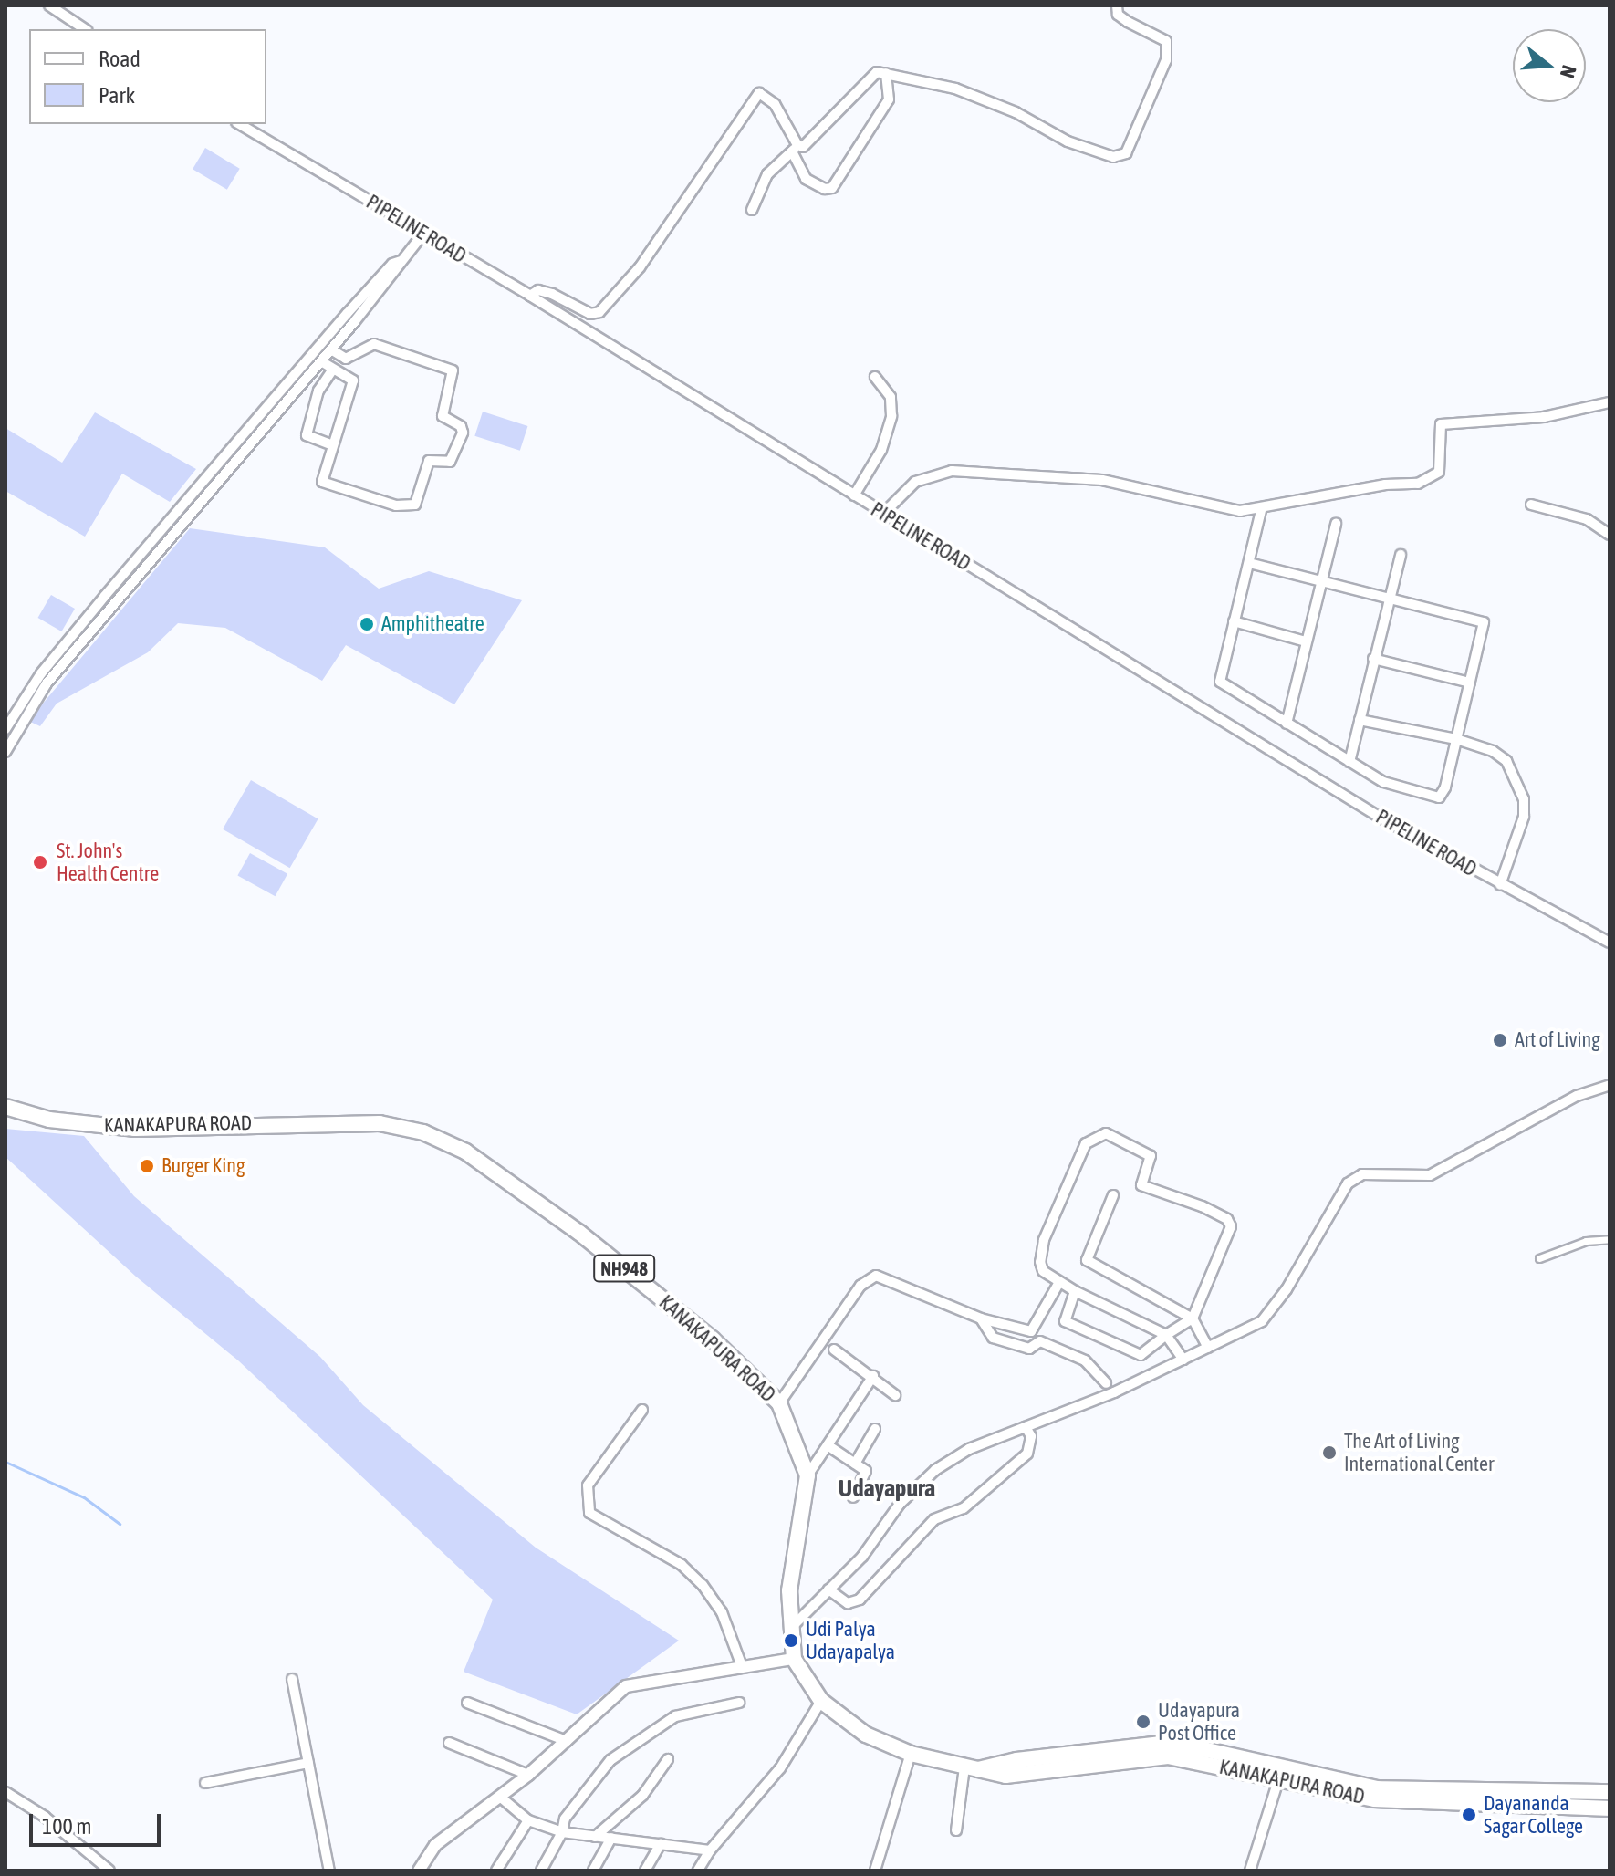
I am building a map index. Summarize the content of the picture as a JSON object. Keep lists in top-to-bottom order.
{
  "streets": {
    "highway": ["KANAKAPURA ROAD", "NH948"],
    "street": ["PIPELINE ROAD"]
  },
  "districts": ["Udayapura"],
  "places": [
    "Amphitheatre",
    "St. John's Health Centre",
    "Art of Living",
    "Burger King",
    "The Art of Living International Center",
    "Udi Palya Udayapalya",
    "Udayapura Post Office",
    "Dayananda Sagar College"
  ],
  "legend": ["Road", "Park"],
  "scale_bar": "100 m",
  "north": "right"
}
